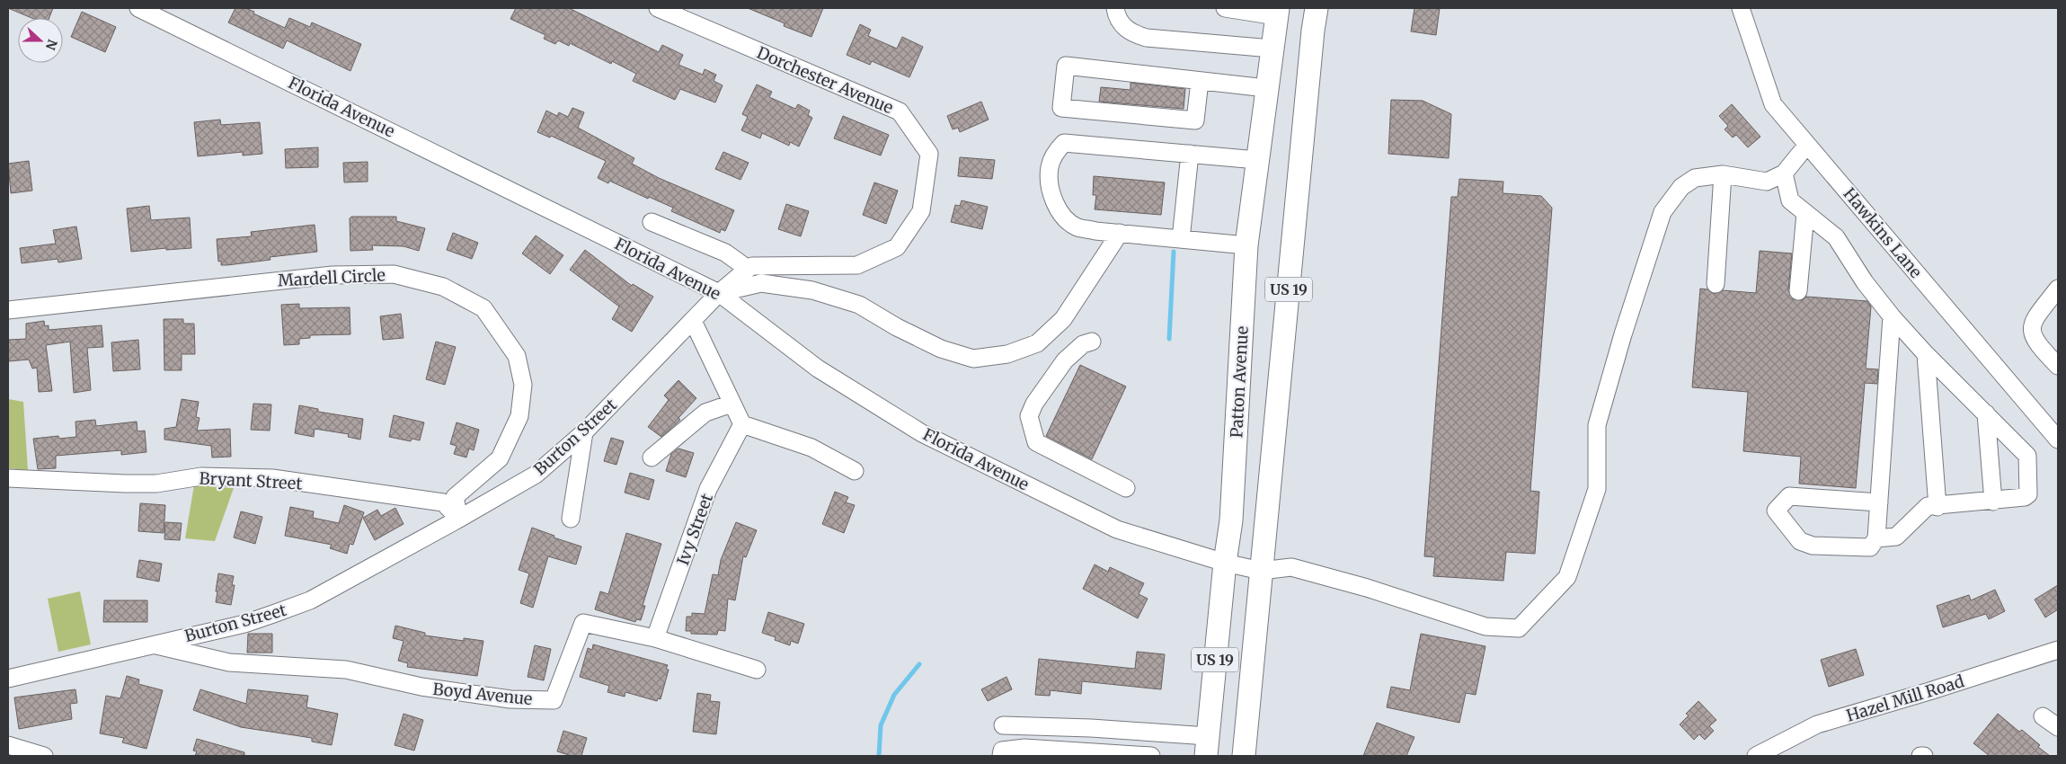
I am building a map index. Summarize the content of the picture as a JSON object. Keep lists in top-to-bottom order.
{
  "streets": {
    "main road": ["US 19", "Patton Avenue"],
    "street": [
      "Dorchester Avenue",
      "Florida Avenue",
      "Hawkins Lane",
      "Mardell Circle",
      "Burton Street",
      "Bryant Street",
      "Ivy Street",
      "Boyd Avenue",
      "Hazel Mill Road"
    ]
  },
  "crossings": [
    ["Florida Avenue", "US 19"],
    ["Florida Avenue", "Patton Avenue"],
    ["Florida Avenue", "Burton Street"],
    ["Mardell Circle", "Burton Street"],
    ["Mardell Circle", "Bryant Street"],
    ["Burton Street", "Bryant Street"],
    ["Burton Street", "Boyd Avenue"],
    ["Ivy Street", "Boyd Avenue"]
  ],
  "north": "right"
}
